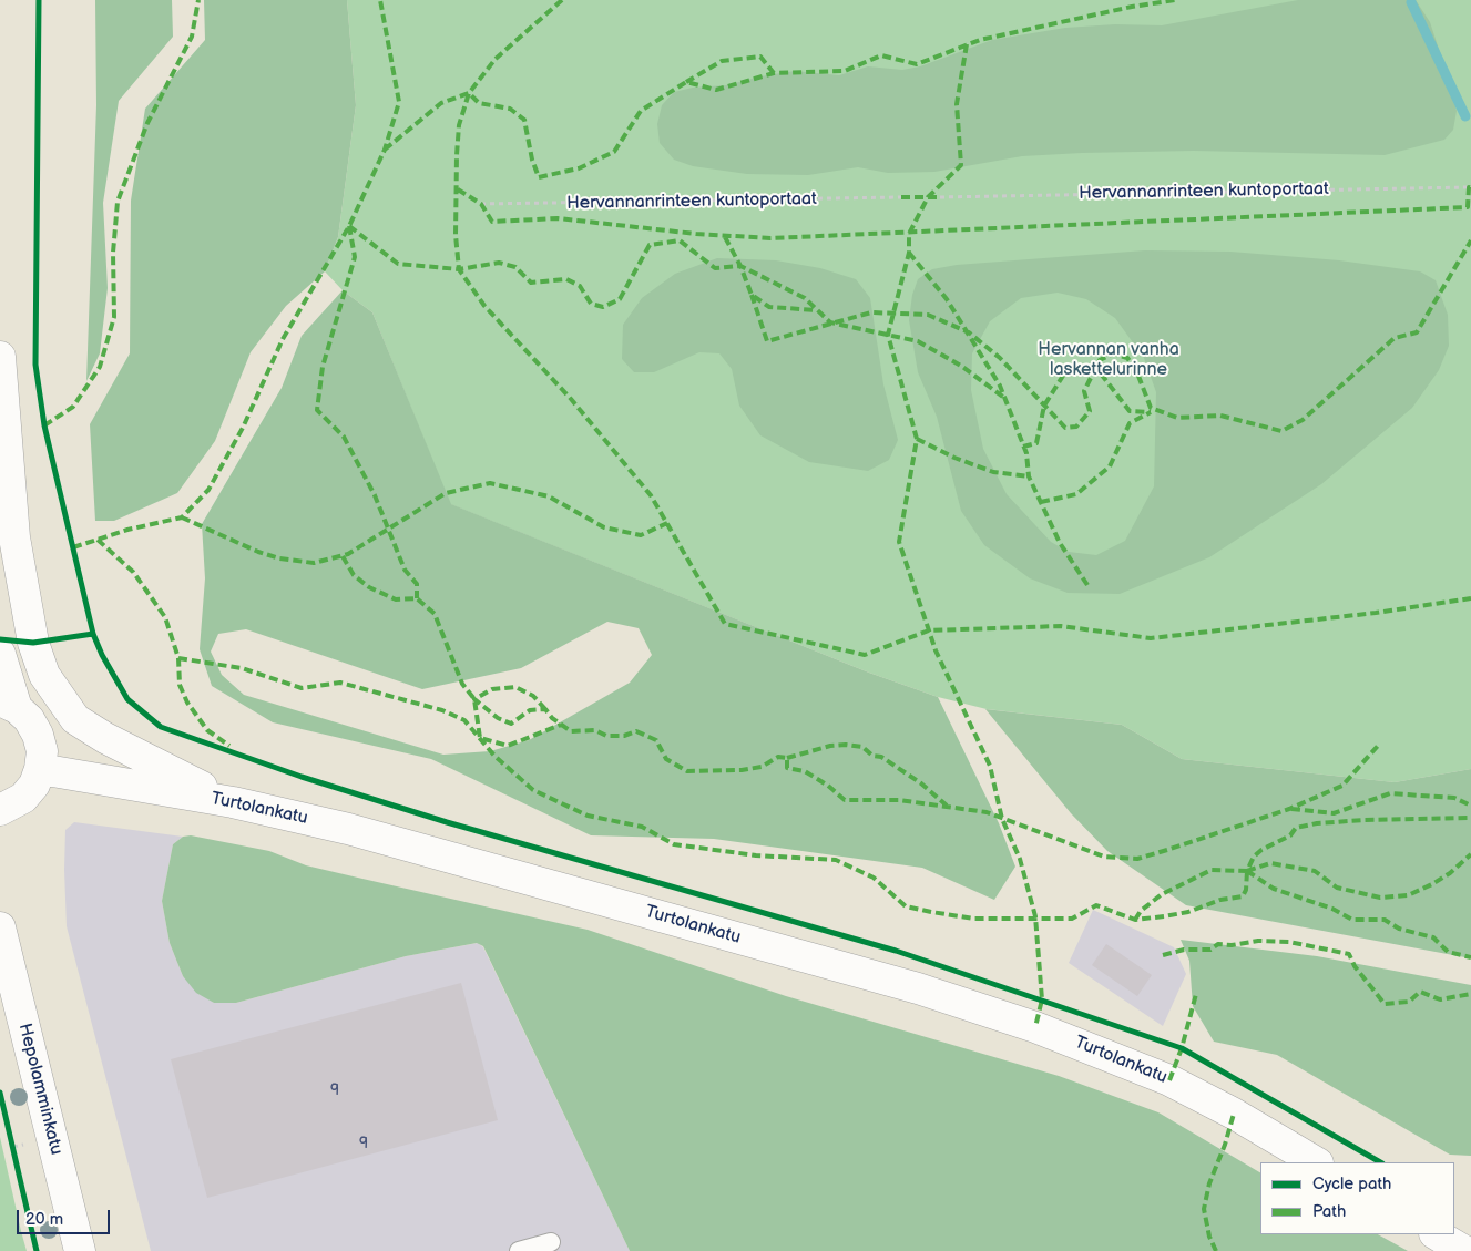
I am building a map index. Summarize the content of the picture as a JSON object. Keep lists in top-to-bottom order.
{
  "streets": {
    "main road": ["Turtolankatu", "Hepolamminkatu"],
    "path": ["Hervannanrinteen kuntoportaat"]
  },
  "parks": ["Hervannan vanha laskettelurinne"],
  "house_numbers": ["9", "9"],
  "legend": ["Cycle path", "Path"],
  "scale_bar": "20 m"
}
